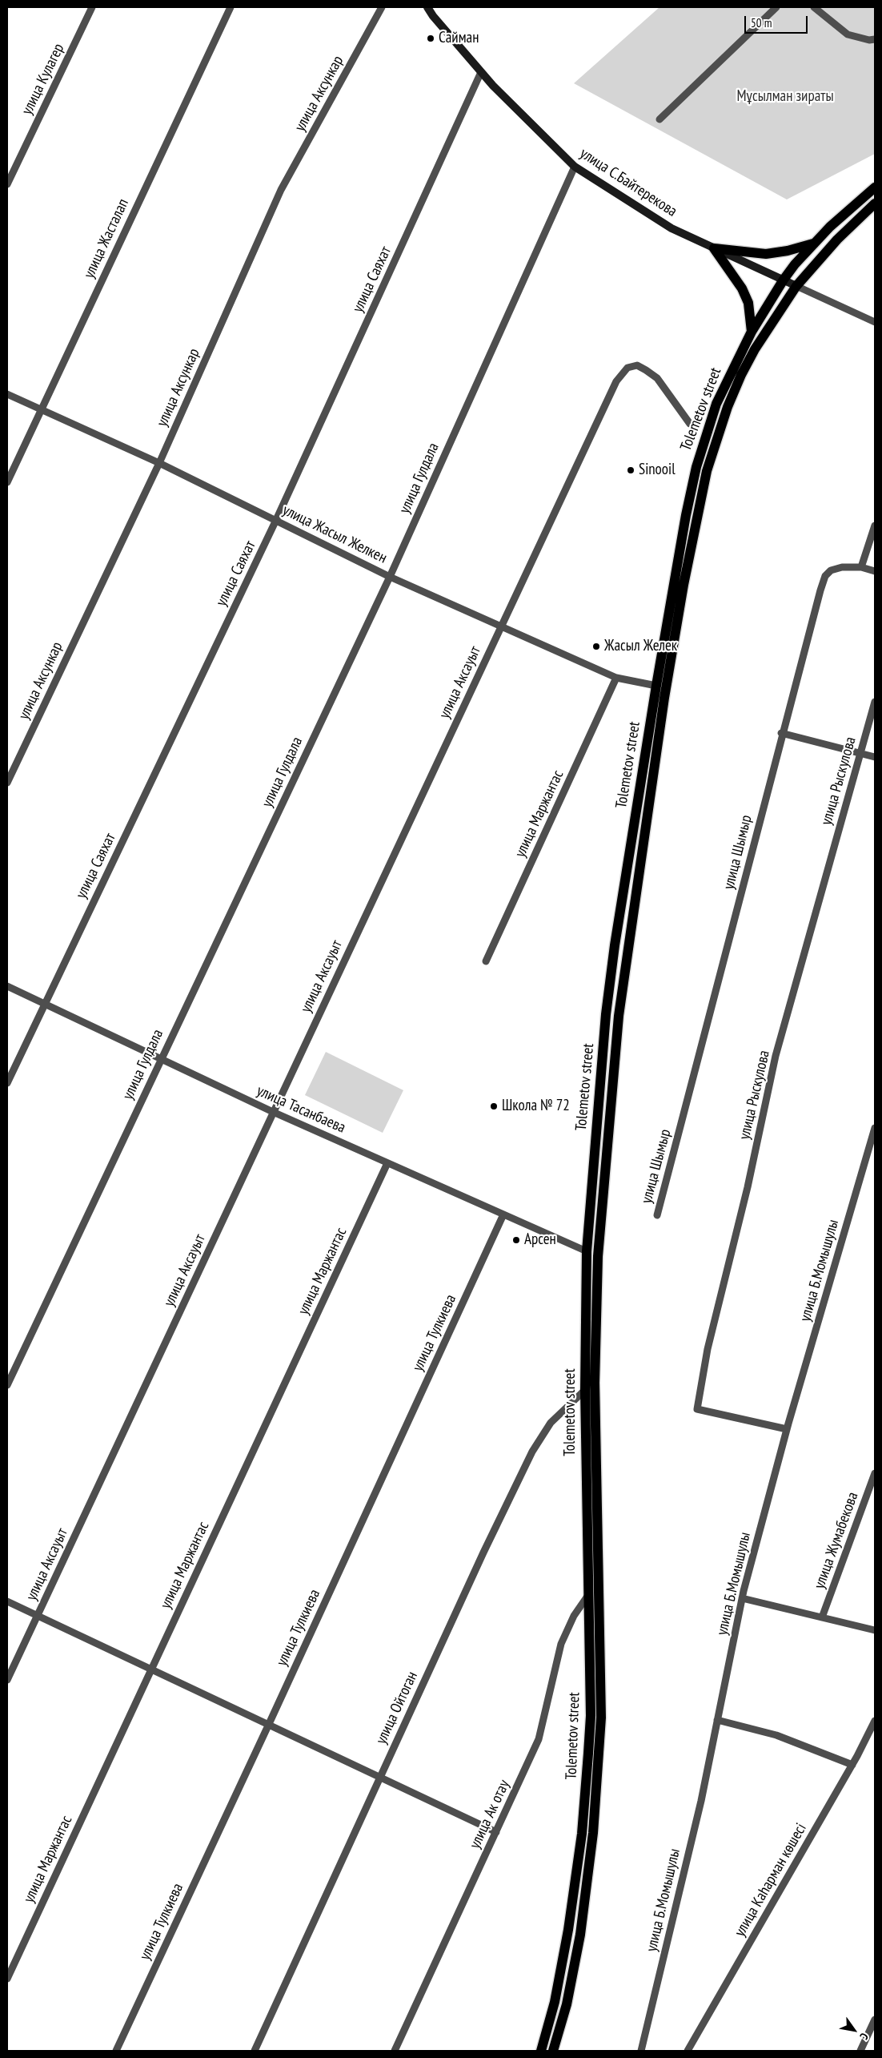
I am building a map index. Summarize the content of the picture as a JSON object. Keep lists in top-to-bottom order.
{
  "streets": {
    "main road": ["улица С.Байтерекова", "Tolemetov street"],
    "street": [
      "улица Кулагер",
      "улица Аксункар",
      "улица Жасталап",
      "улица Саяхат",
      "улица Гулдала",
      "улица Жасыл Желкен",
      "улица Аксауыт",
      "улица Рыскулова",
      "улица Маржантас",
      "улица Шымыр",
      "улица Тасанбаева",
      "улица Б.Момышулы",
      "улица Тулкиева",
      "улица Жумабекова",
      "улица Ойтоган",
      "улица Ак отау",
      "улица Каһарман көшесі"
    ]
  },
  "crossings": [
    ["улица Аксункар", "улица Жасыл Желкен"],
    ["улица С.Байтерекова", "улица Саяхат"],
    ["улица С.Байтерекова", "Tolemetov street"],
    ["улица С.Байтерекова", "улица Гулдала"],
    ["улица Жасталап", "улица Жасыл Желкен"],
    ["улица Саяхат", "улица Жасыл Желкен"],
    ["улица Саяхат", "улица Тасанбаева"],
    ["Tolemetov street", "улица Жасыл Желкен"],
    ["Tolemetov street", "улица Тасанбаева"],
    ["Tolemetov street", "улица Ойтоган"],
    ["Tolemetov street", "улица Ак отау"],
    ["улица Гулдала", "улица Жасыл Желкен"],
    ["улица Гулдала", "улица Тасанбаева"],
    ["улица Жасыл Желкен", "улица Аксауыт"],
    ["улица Жасыл Желкен", "улица Маржантас"],
    ["улица Аксауыт", "улица Тасанбаева"],
    ["улица Рыскулова", "улица Б.Момышулы"],
    ["улица Маржантас", "улица Тасанбаева"],
    ["улица Тасанбаева", "улица Тулкиева"]
  ],
  "parks": ["Мұсылман зираты"],
  "places": [
    "Сайман",
    "Sinooil",
    "Жасыл Желек",
    "Школа № 72",
    "Арсен"
  ],
  "scale_bar": "50 m",
  "north": "bottom right"
}
